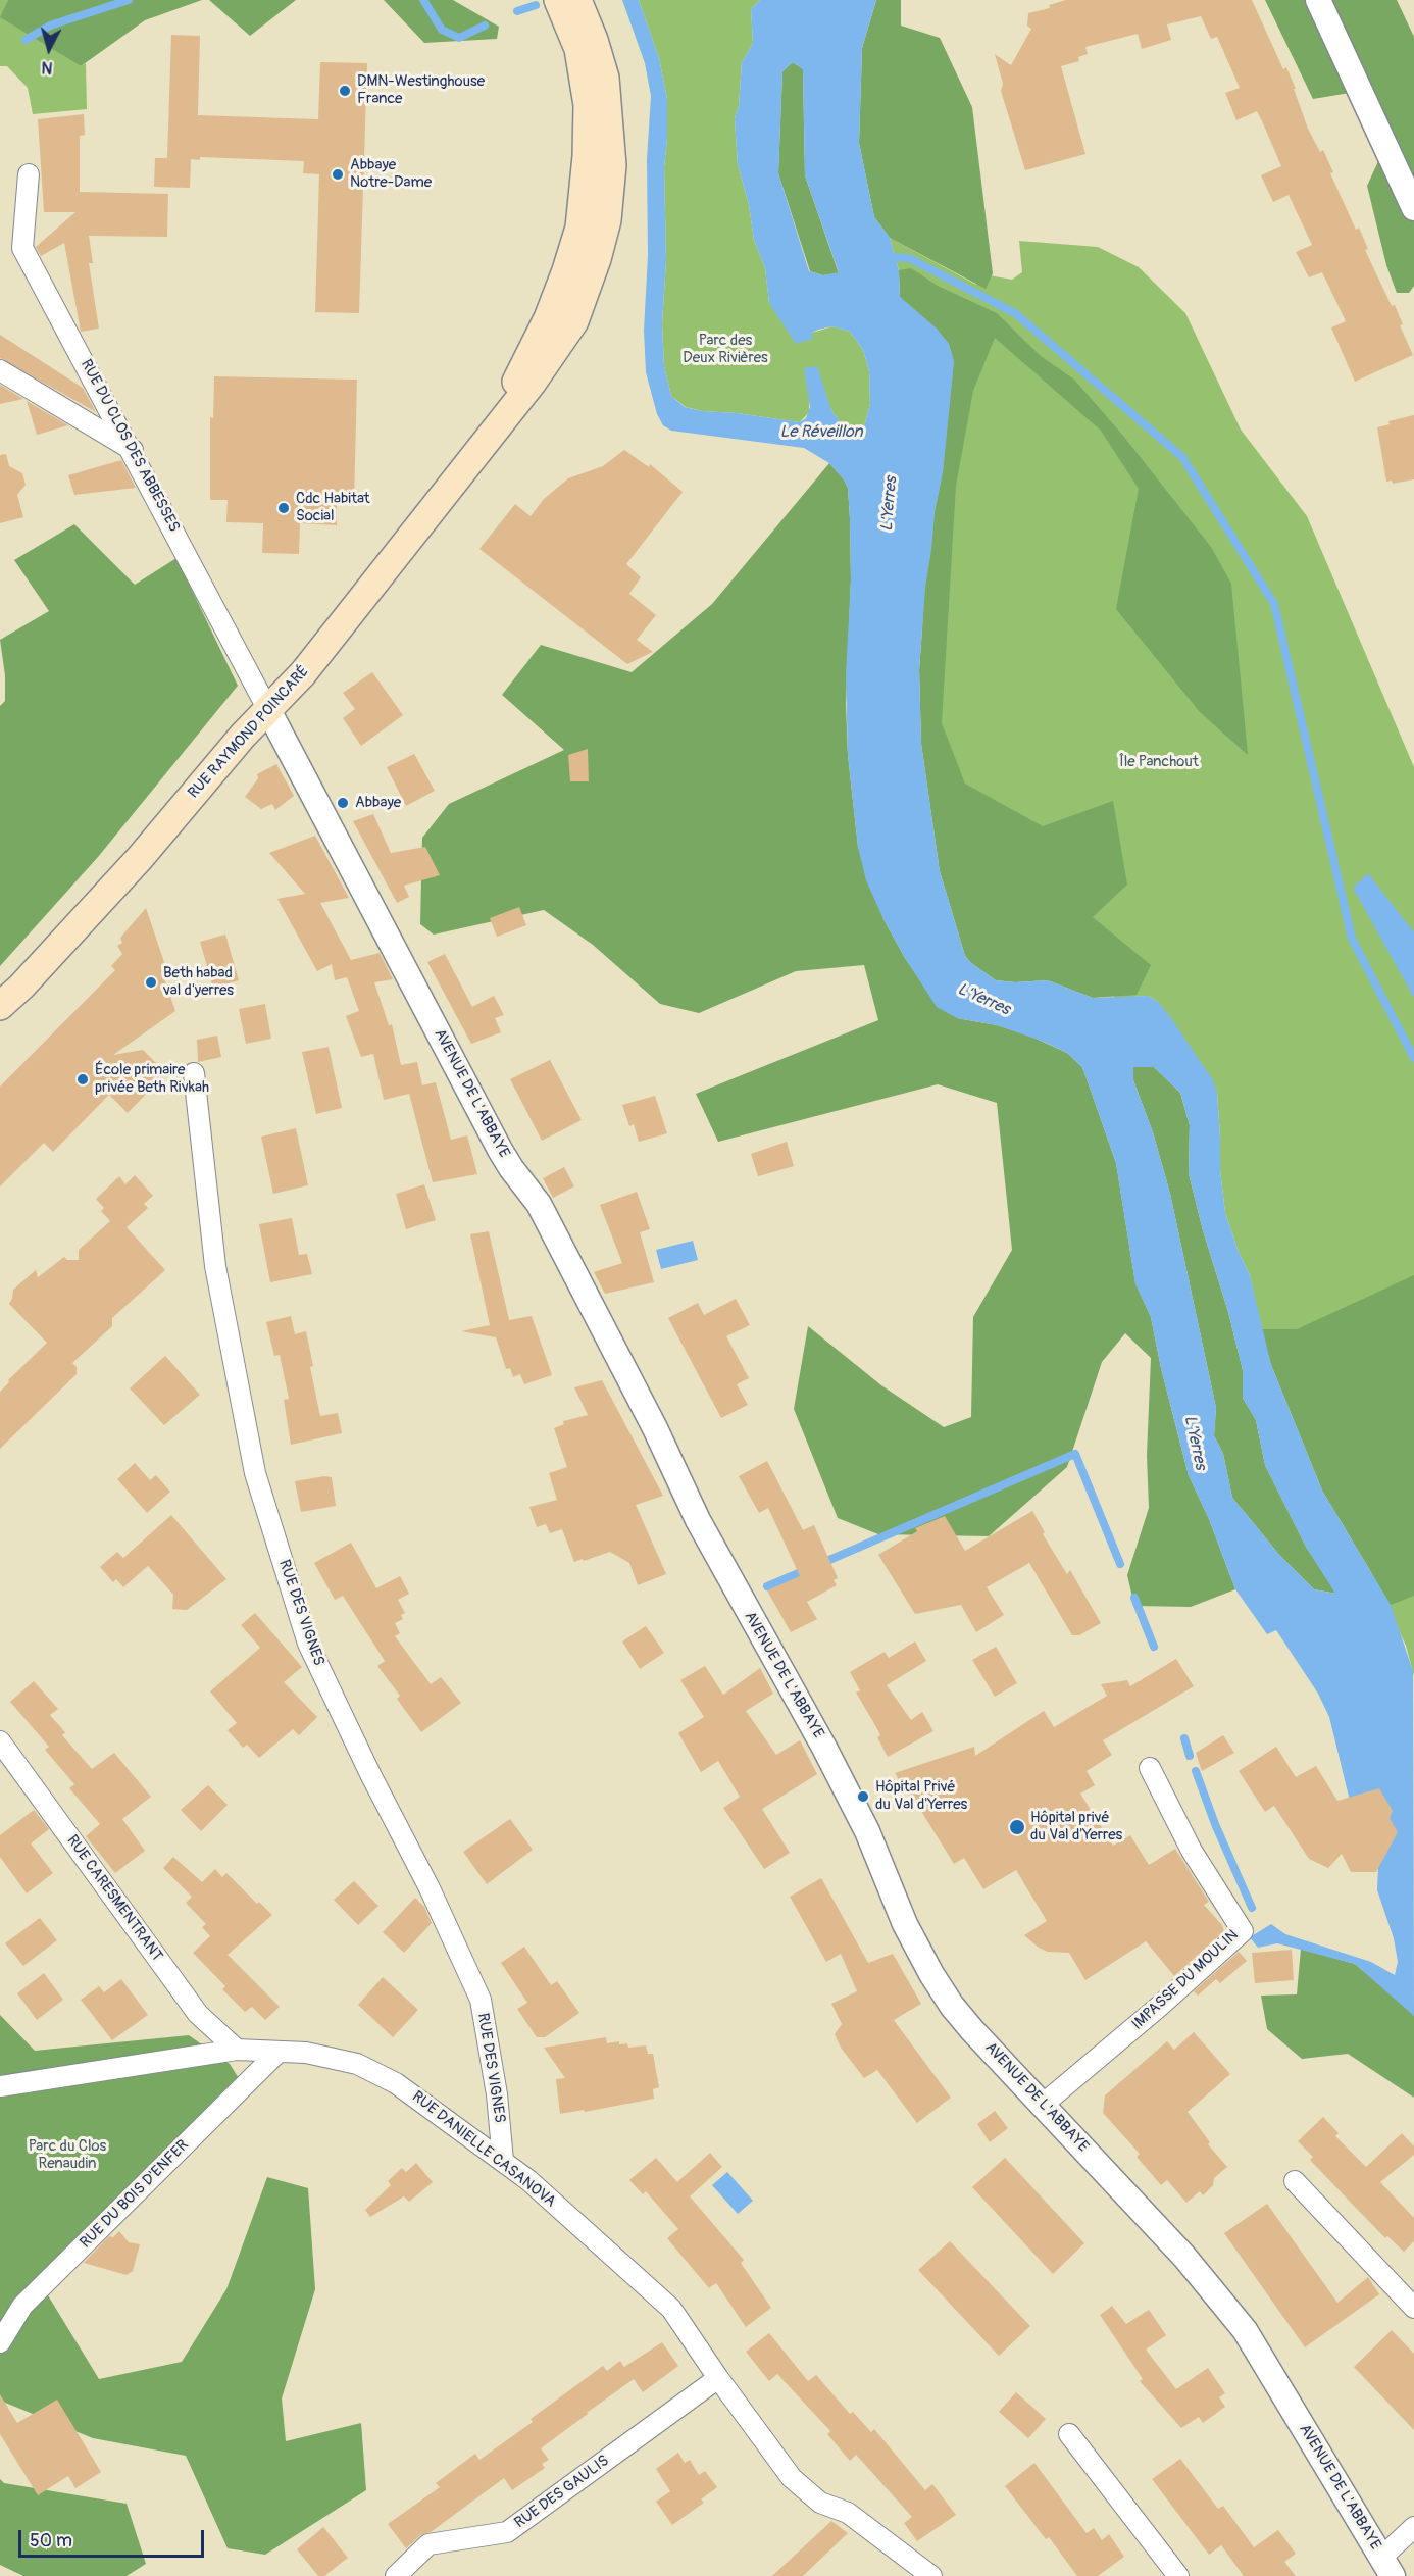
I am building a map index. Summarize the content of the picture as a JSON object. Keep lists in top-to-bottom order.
{
  "streets": {
    "main road": ["RUE RAYMOND POINCARÉ"],
    "street": [
      "RUE DU CLOS DES ABBESSES",
      "AVENUE DE L'ABBAYE",
      "RUE DES VIGNES",
      "RUE CARESMENTRANT",
      "IMPASSE DU MOULIN",
      "RUE DANIELLE CASANOVA",
      "RUE DU BOIS D'ENFER",
      "RUE DES GAULIS"
    ]
  },
  "crossings": [
    ["RUE DU CLOS DES ABBESSES", "RUE RAYMOND POINCARÉ"],
    ["RUE DU CLOS DES ABBESSES", "AVENUE DE L'ABBAYE"],
    ["RUE RAYMOND POINCARÉ", "AVENUE DE L'ABBAYE"],
    ["AVENUE DE L'ABBAYE", "IMPASSE DU MOULIN"],
    ["RUE DES VIGNES", "RUE DANIELLE CASANOVA"],
    ["RUE CARESMENTRANT", "RUE DANIELLE CASANOVA"],
    ["RUE DANIELLE CASANOVA", "RUE DU BOIS D'ENFER"],
    ["RUE DANIELLE CASANOVA", "RUE DES GAULIS"]
  ],
  "water": ["Le Réveillon", "L'Yerres"],
  "parks": ["Parc des Deux Rivières", "Île Panchout", "Parc du Clos Renaudin"],
  "places": [
    "DMN-Westinghouse France",
    "Abbaye Notre-Dame",
    "Cdc Habitat Social",
    "Abbaye",
    "Beth habad val d'yerres",
    "École primaire privée Beth Rivkah",
    "Hôpital Privé du Val d'Yerres",
    "Hôpital privé du Val d'Yerres"
  ],
  "scale_bar": "50 m",
  "north": "bottom"
}
